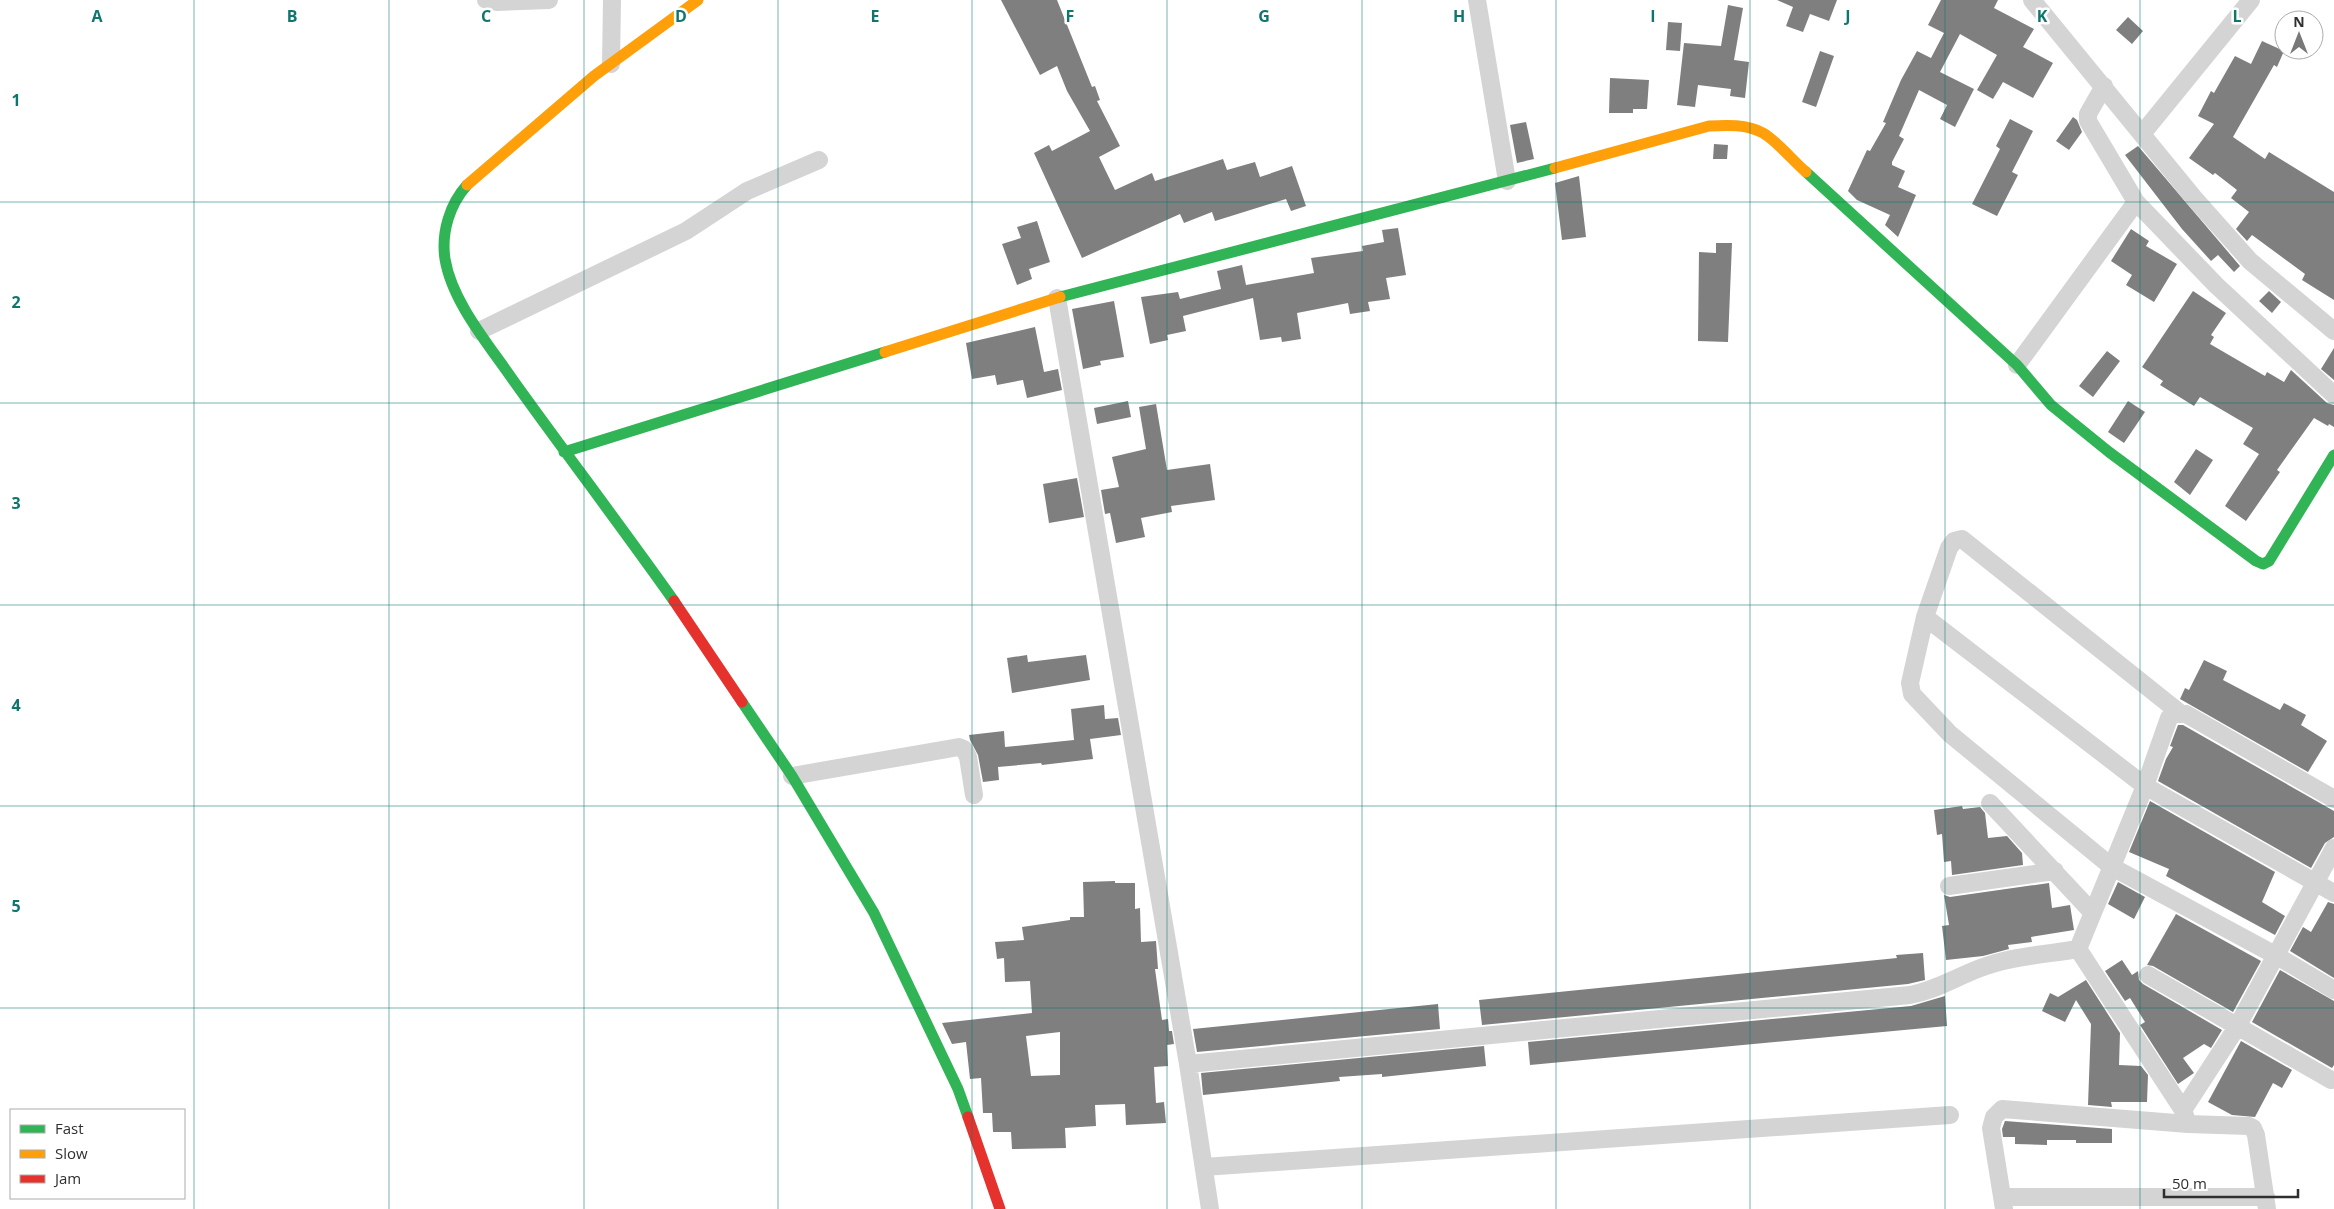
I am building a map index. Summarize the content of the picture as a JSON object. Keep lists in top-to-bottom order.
{
  "legend": ["Fast", "Slow", "Jam"],
  "scale_bar": "50 m",
  "north": "top",
  "grid": {
    "columns": [
      "A",
      "B",
      "C",
      "D",
      "E",
      "F",
      "G",
      "H",
      "I",
      "J",
      "K",
      "L"
    ],
    "rows": [
      "1",
      "2",
      "3",
      "4",
      "5"
    ]
  }
}
